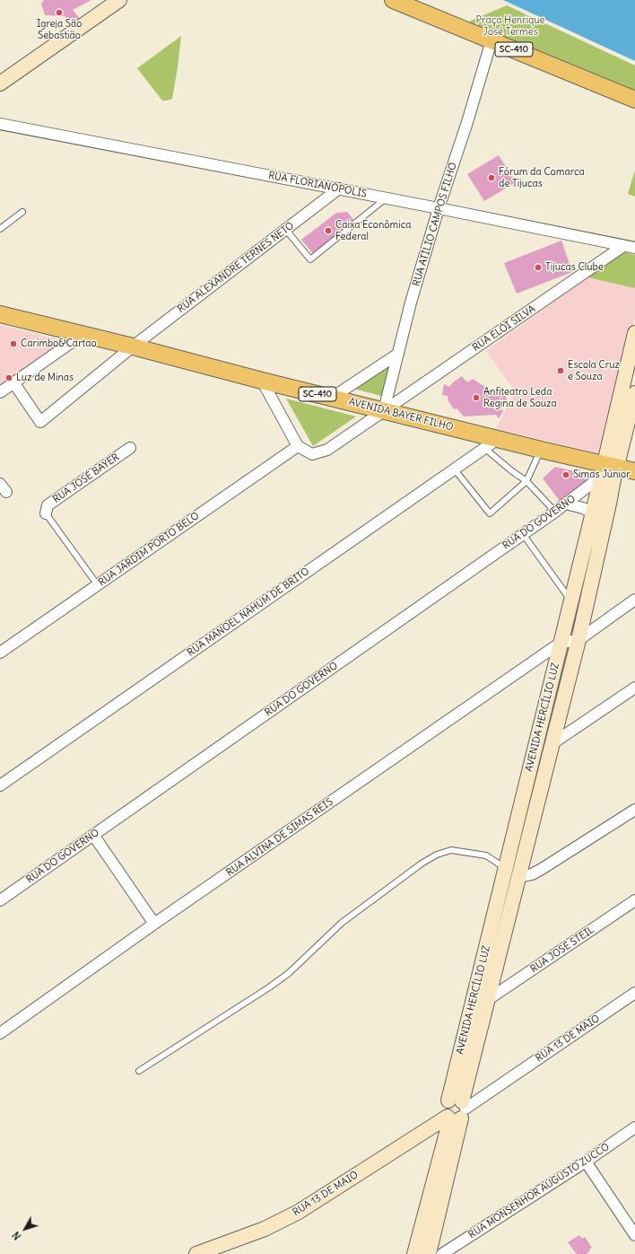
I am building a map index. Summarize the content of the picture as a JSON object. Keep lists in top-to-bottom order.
{
  "streets": {
    "main road": ["SC-410", "AVENIDA BAYER FILHO"],
    "street": [
      "RUA FLORIANÓPOLIS",
      "RUA ATÍLIO CAMPOS FILHO",
      "RUA ALEXANDRE TERNES NETO",
      "RUA ELÓI SILVA",
      "RUA JOSÉ BAYER",
      "RUA DO GOVERNO",
      "RUA JARDIM PORTO BELO",
      "RUA MANOEL NAHUM DE BRITO",
      "AVENIDA HERCÍLIO LUZ",
      "RUA ALVINA DE SIMAS REIS",
      "RUA JOSÉ STEIL",
      "RUA 13 DE MAIO",
      "RUA MONSENHOR AUGUSTO ZUCCO"
    ]
  },
  "crossings": [
    ["SC-410", "RUA ATÍLIO CAMPOS FILHO"],
    ["RUA FLORIANÓPOLIS", "RUA ATÍLIO CAMPOS FILHO"],
    ["RUA FLORIANÓPOLIS", "RUA ALEXANDRE TERNES NETO"],
    ["RUA FLORIANÓPOLIS", "RUA ELÓI SILVA"],
    ["RUA ATÍLIO CAMPOS FILHO", "RUA ELÓI SILVA"],
    ["RUA ATÍLIO CAMPOS FILHO", "AVENIDA BAYER FILHO"],
    ["RUA ALEXANDRE TERNES NETO", "AVENIDA BAYER FILHO"],
    ["RUA ELÓI SILVA", "AVENIDA BAYER FILHO"],
    ["RUA ELÓI SILVA", "RUA JARDIM PORTO BELO"],
    ["AVENIDA BAYER FILHO", "RUA DO GOVERNO"],
    ["AVENIDA BAYER FILHO", "RUA MANOEL NAHUM DE BRITO"],
    ["AVENIDA BAYER FILHO", "AVENIDA HERCÍLIO LUZ"],
    ["RUA DO GOVERNO", "AVENIDA HERCÍLIO LUZ"],
    ["AVENIDA HERCÍLIO LUZ", "RUA ALVINA DE SIMAS REIS"],
    ["AVENIDA HERCÍLIO LUZ", "RUA JOSÉ STEIL"],
    ["AVENIDA HERCÍLIO LUZ", "RUA 13 DE MAIO"]
  ],
  "parks": ["Praça Henrique José Termes"],
  "places": [
    "Igreja São Sebastião",
    "Fórum da Comarca de Tijucas",
    "Caixa Econômica Federal",
    "Tijucas Clube",
    "Carimbo&Cartao",
    "Escola Cruz e Souza",
    "Luz de Minas",
    "Anfiteatro Leda Regina de Souza",
    "Simas Júnior"
  ],
  "north": "bottom left"
}
